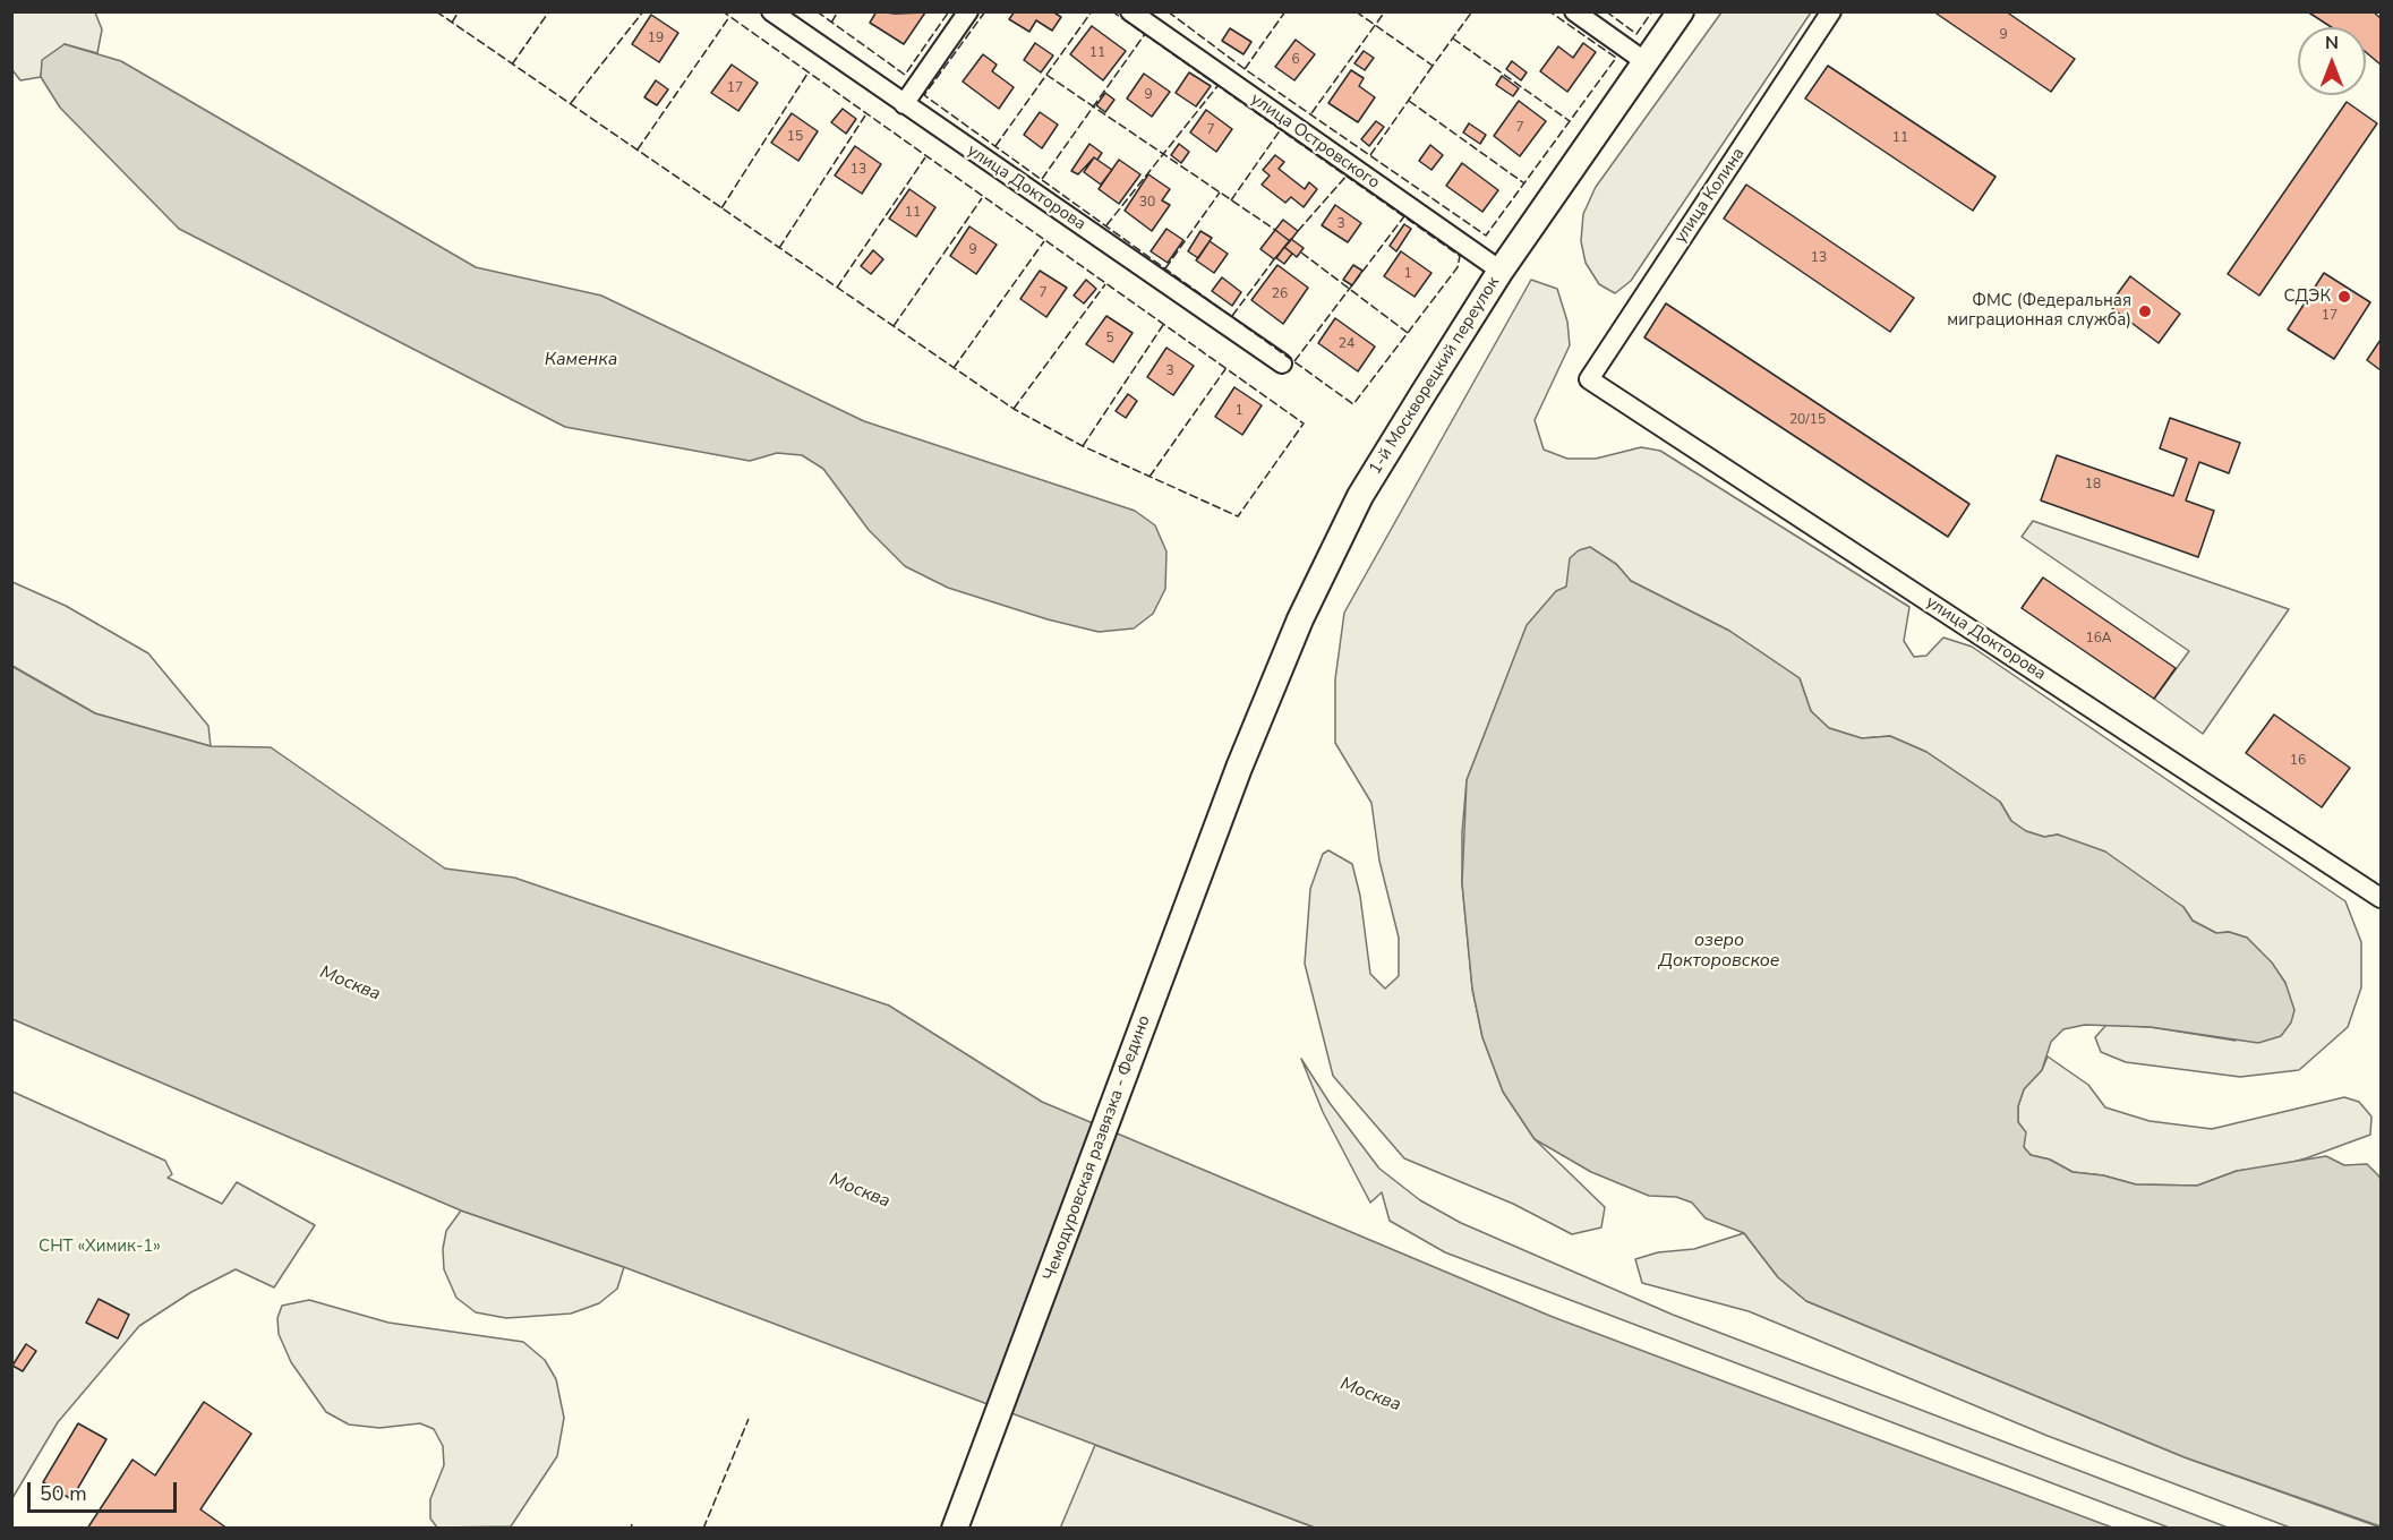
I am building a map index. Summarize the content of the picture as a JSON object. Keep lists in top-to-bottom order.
{
  "streets": {
    "street": [
      "улица Островского",
      "улица Докторова",
      "улица Колина",
      "1-й Москворецкий переулок",
      "Чемодуровская развязка - Федино"
    ]
  },
  "crossings": [
    ["улица Островского", "1-й Москворецкий переулок"],
    ["улица Докторова", "улица Колина"],
    ["1-й Москворецкий переулок", "Чемодуровская развязка - Федино"]
  ],
  "water": ["Каменка", "озеро Докторовское", "Москва"],
  "parks": ["СНТ «Химик-1»"],
  "places": ["СДЭК", "ФМС (Федеральная миграционная служба)"],
  "house_numbers": [
    "9",
    "19",
    "11",
    "6",
    "17",
    "9",
    "7",
    "7",
    "15",
    "11",
    "13",
    "30",
    "11",
    "3",
    "9",
    "13",
    "1",
    "7",
    "26",
    "17",
    "5",
    "24",
    "3",
    "1",
    "20/15",
    "18",
    "16А",
    "16"
  ],
  "scale_bar": "50 m",
  "north": "top"
}
